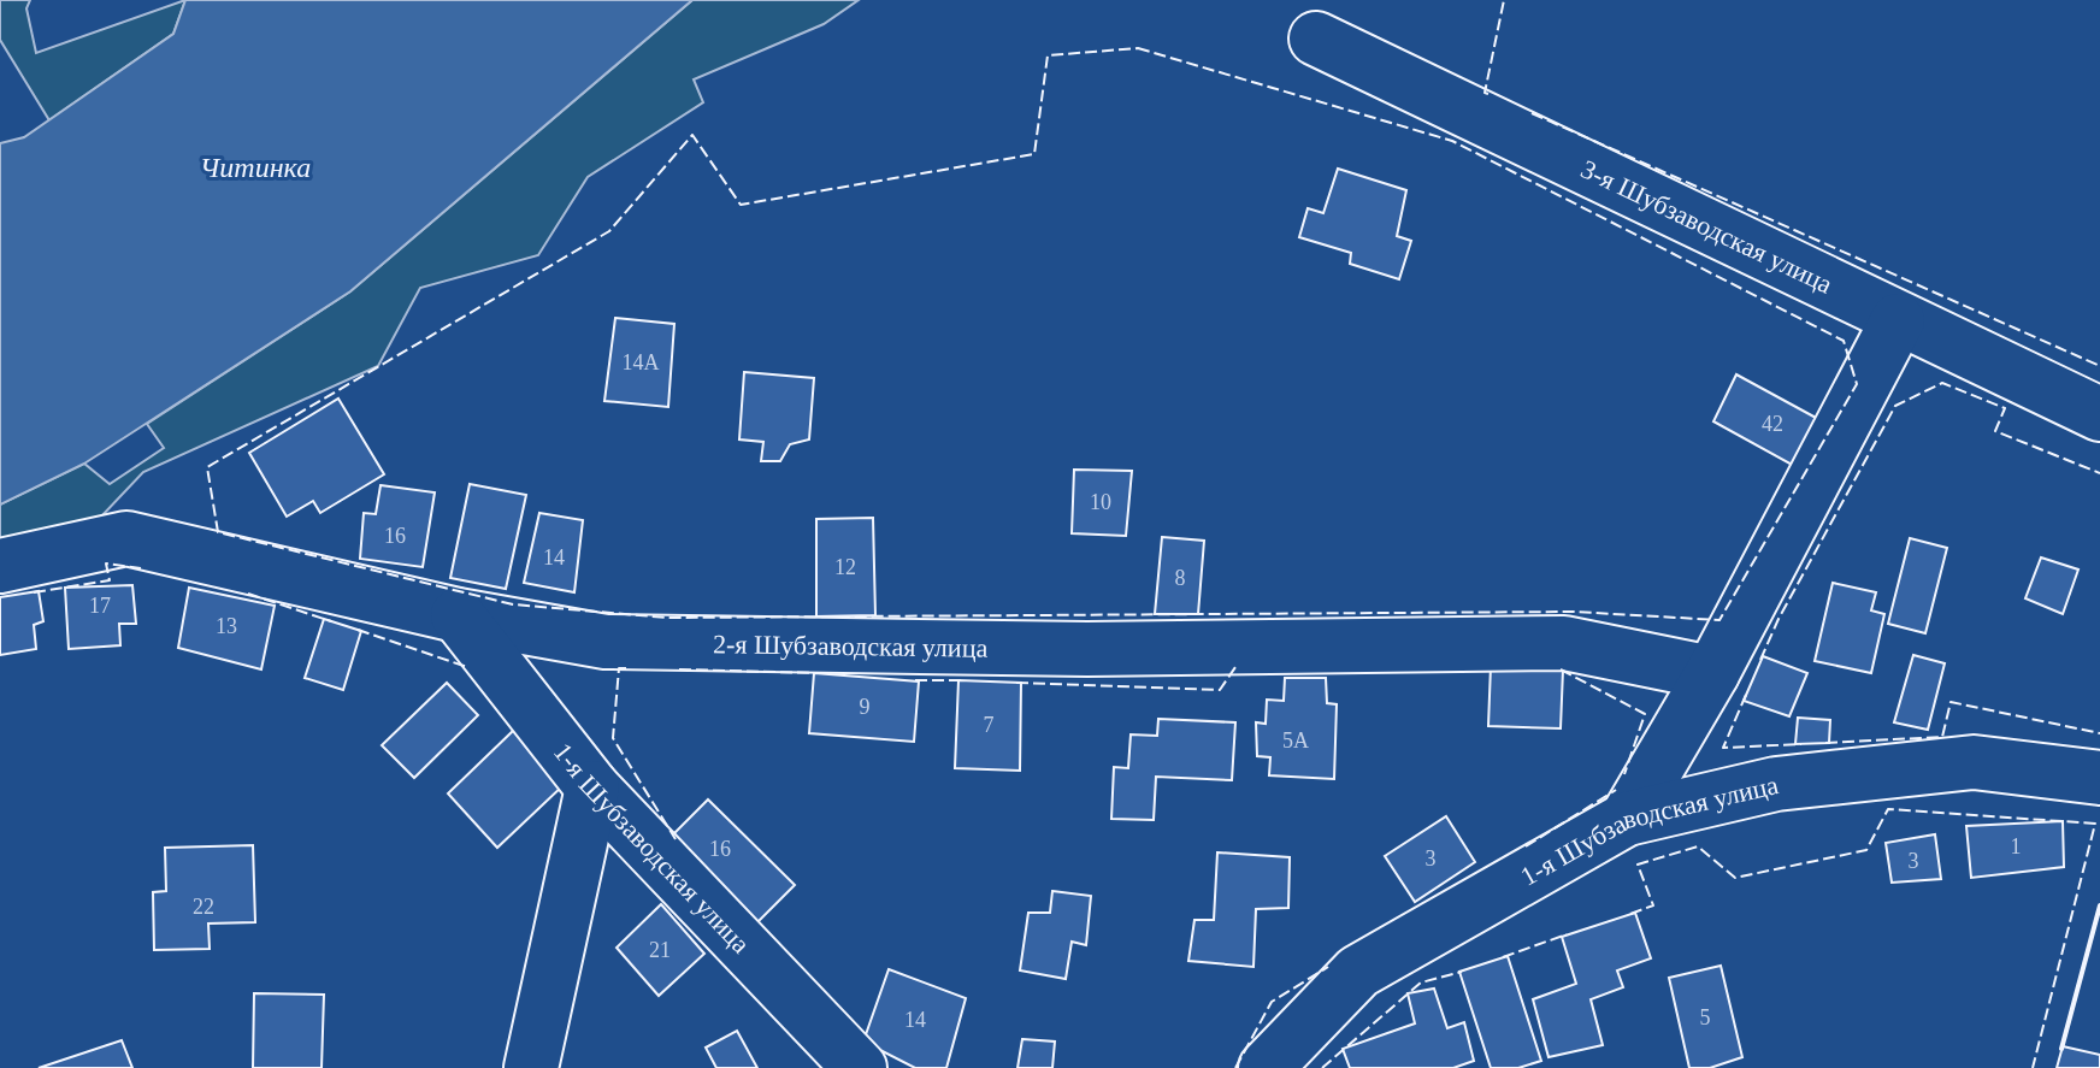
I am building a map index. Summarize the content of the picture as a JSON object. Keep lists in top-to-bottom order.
{
  "streets": {
    "street": ["3-я Шубзаводская улица", "2-я Шубзаводская улица", "1-я Шубзаводская улица"]
  },
  "crossings": [
    ["2-я Шубзаводская улица", "1-я Шубзаводская улица"]
  ],
  "water": ["Читинка"],
  "house_numbers": [
    "14А",
    "42",
    "10",
    "16",
    "14",
    "12",
    "8",
    "17",
    "13",
    "9",
    "7",
    "5А",
    "1",
    "16",
    "3",
    "3",
    "22",
    "21",
    "5",
    "14"
  ]
}
